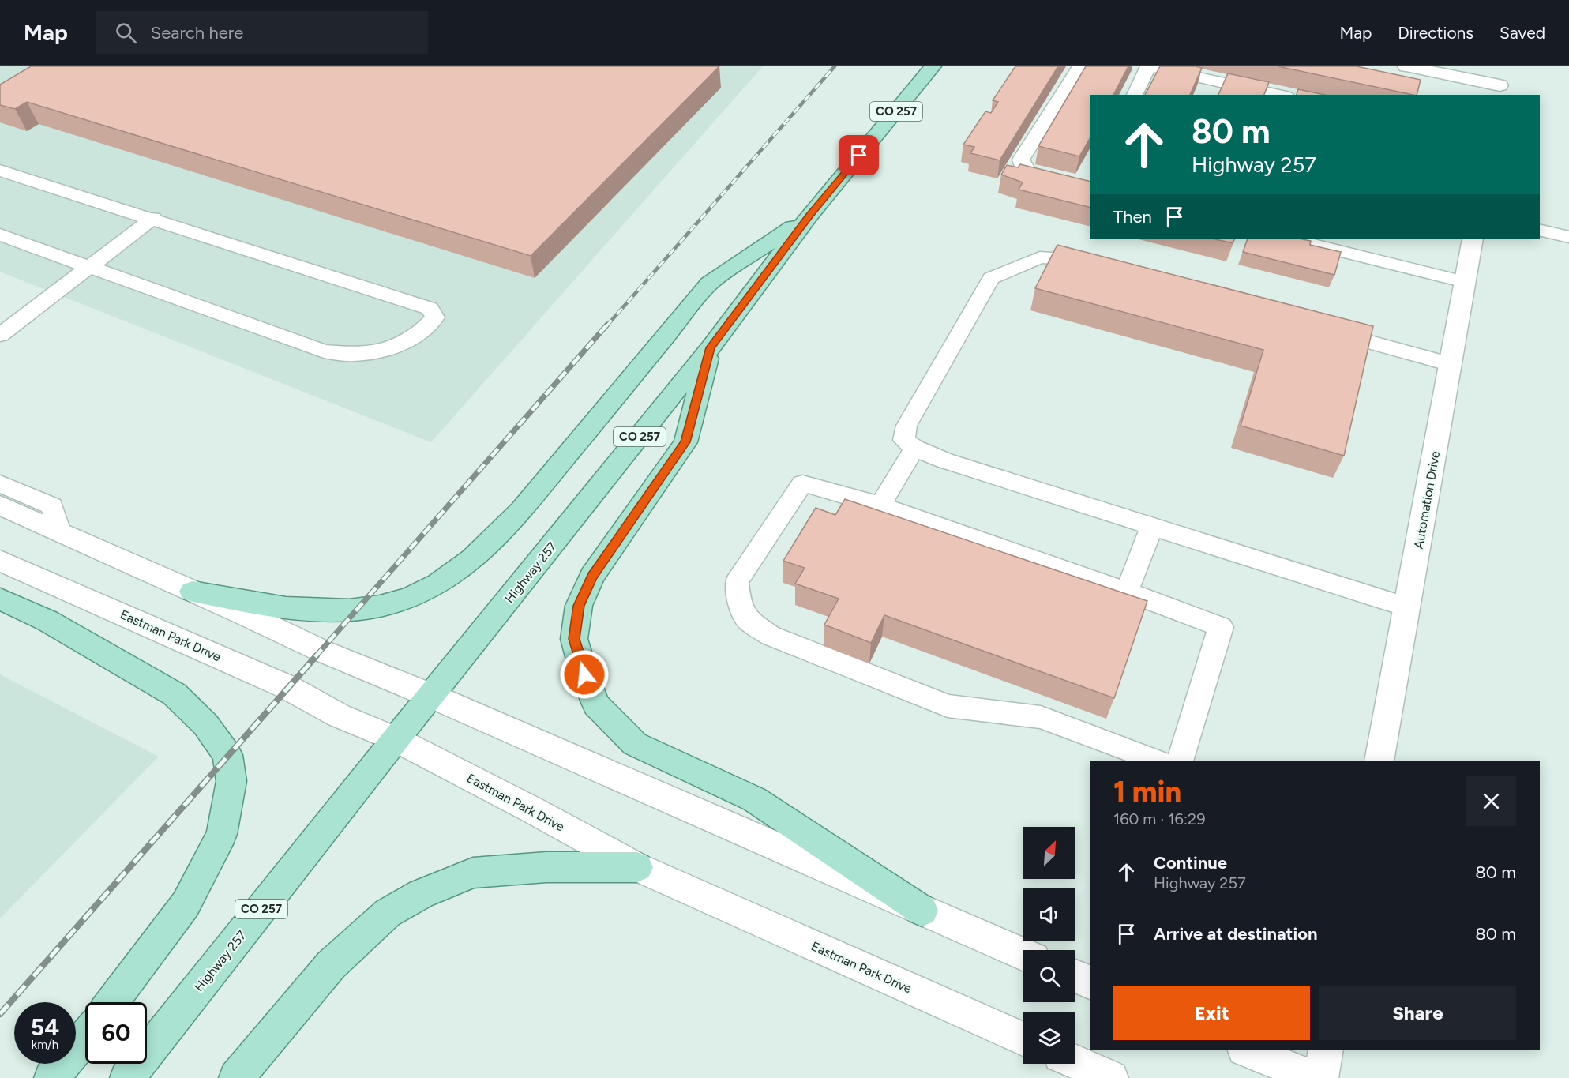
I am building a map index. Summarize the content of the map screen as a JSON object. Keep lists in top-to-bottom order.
{
  "streets": {
    "main road": ["CO 257", "Highway 257"],
    "street": ["Automation Drive", "Eastman Park Drive"]
  },
  "crossings": [
    ["Highway 257", "Eastman Park Drive"]
  ],
  "north": "top right",
  "page": {
    "header": "Map",
    "search": "Search here",
    "nav": ["Map", "Directions", "Saved"],
    "turn": ["80 m", "Highway 257"],
    "then": "Then",
    "heading": ["1 min", "160 m · 16:29"],
    "list": [
      {
        "name": "Continue",
        "note": "Highway 257",
        "value": "80 m"
      },
      {
        "name": "Arrive at destination",
        "value": "80 m"
      }
    ],
    "buttons": ["Exit", "Share"],
    "speed": "54 km/h",
    "limit": "60"
  }
}
